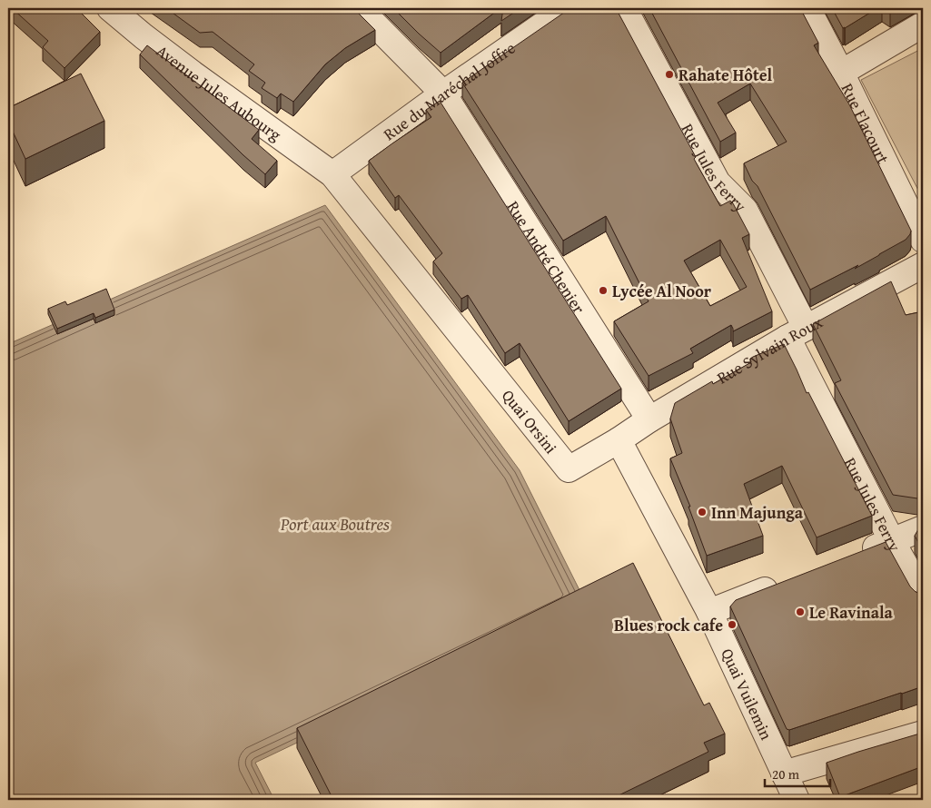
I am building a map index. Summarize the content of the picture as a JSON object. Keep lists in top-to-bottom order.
{
  "streets": {
    "street": [
      "Rue du Maréchal Joffre",
      "Avenue Jules Aubourg",
      "Rue Flacourt",
      "Rue Jules Ferry",
      "Rue André Chenier",
      "Rue Sylvain Roux",
      "Quai Orsini",
      "Quai Vuilemin"
    ]
  },
  "crossings": [
    ["Rue du Maréchal Joffre", "Avenue Jules Aubourg"],
    ["Rue du Maréchal Joffre", "Rue André Chenier"],
    ["Rue du Maréchal Joffre", "Quai Orsini"],
    ["Avenue Jules Aubourg", "Quai Orsini"],
    ["Rue Jules Ferry", "Rue Sylvain Roux"],
    ["Rue André Chenier", "Rue Sylvain Roux"],
    ["Rue Sylvain Roux", "Quai Orsini"]
  ],
  "water": ["Port aux Boutres"],
  "places": [
    "Rahate Hôtel",
    "Lycée Al Noor",
    "Inn Majunga",
    "Le Ravinala",
    "Blues rock cafe"
  ],
  "scale_bar": "20 m"
}
